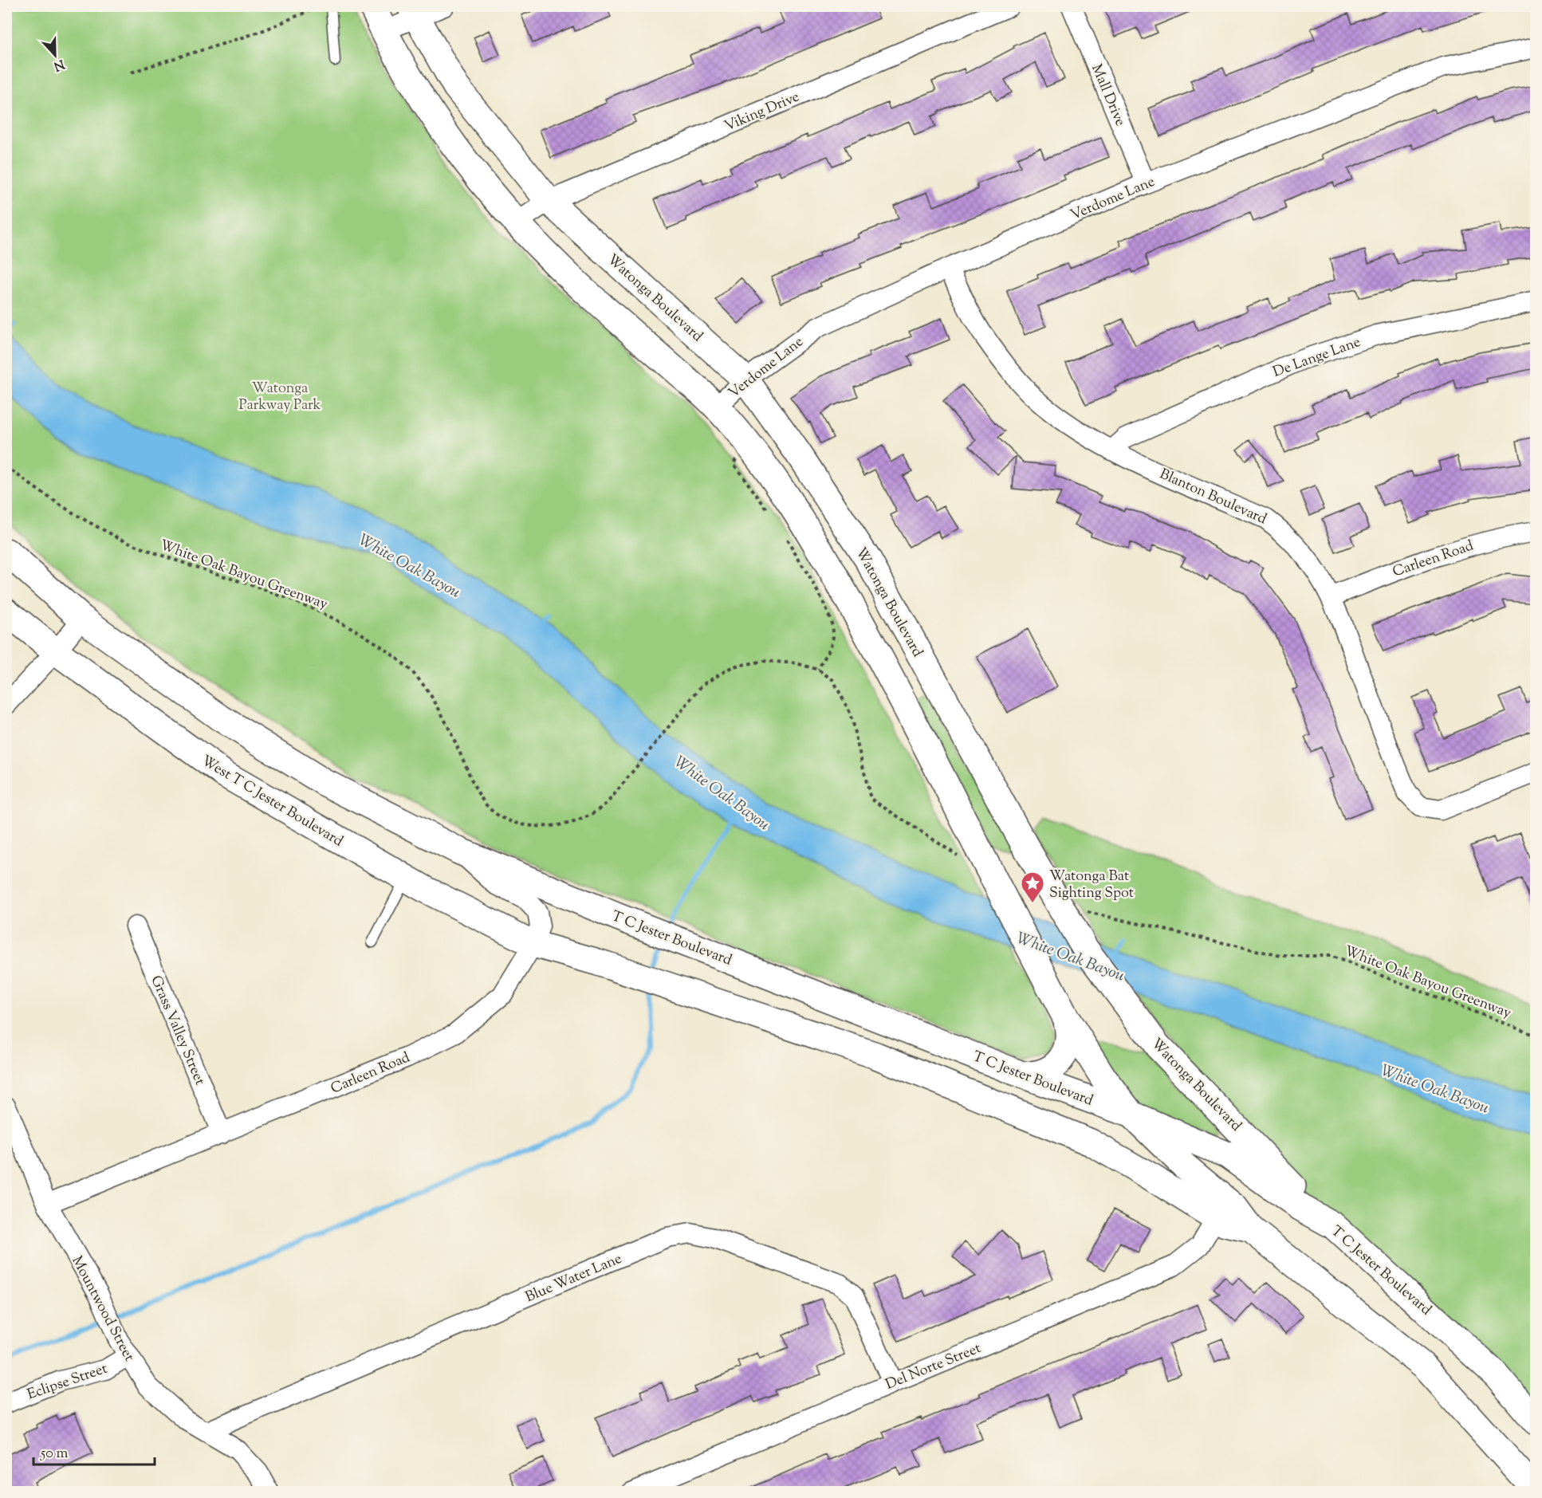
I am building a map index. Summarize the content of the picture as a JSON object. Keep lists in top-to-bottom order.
{
  "streets": {
    "main road": ["Watonga Boulevard", "West T C Jester Boulevard", "T C Jester Boulevard"],
    "street": [
      "Mall Drive",
      "Viking Drive",
      "Verdome Lane",
      "De Lange Lane",
      "Blanton Boulevard",
      "Carleen Road",
      "Grass Valley Street",
      "Blue Water Lane",
      "Mountwood Street",
      "Del Norte Street",
      "Eclipse Street"
    ],
    "path": ["White Oak Bayou Greenway"]
  },
  "crossings": [
    ["Mall Drive", "Verdome Lane"],
    ["Viking Drive", "Watonga Boulevard"],
    ["Verdome Lane", "Watonga Boulevard"],
    ["Verdome Lane", "Blanton Boulevard"],
    ["Watonga Boulevard", "T C Jester Boulevard"],
    ["De Lange Lane", "Blanton Boulevard"],
    ["Blanton Boulevard", "Carleen Road"],
    ["Carleen Road", "West T C Jester Boulevard"],
    ["Carleen Road", "T C Jester Boulevard"],
    ["Carleen Road", "Grass Valley Street"],
    ["Carleen Road", "Mountwood Street"],
    ["Blue Water Lane", "Mountwood Street"],
    ["Blue Water Lane", "Del Norte Street"],
    ["Mountwood Street", "Eclipse Street"]
  ],
  "water": ["White Oak Bayou"],
  "parks": ["Watonga Parkway Park"],
  "places": {
    "place": ["Watonga Bat Sighting Spot"]
  },
  "scale_bar": "50 m",
  "north": "bottom"
}
